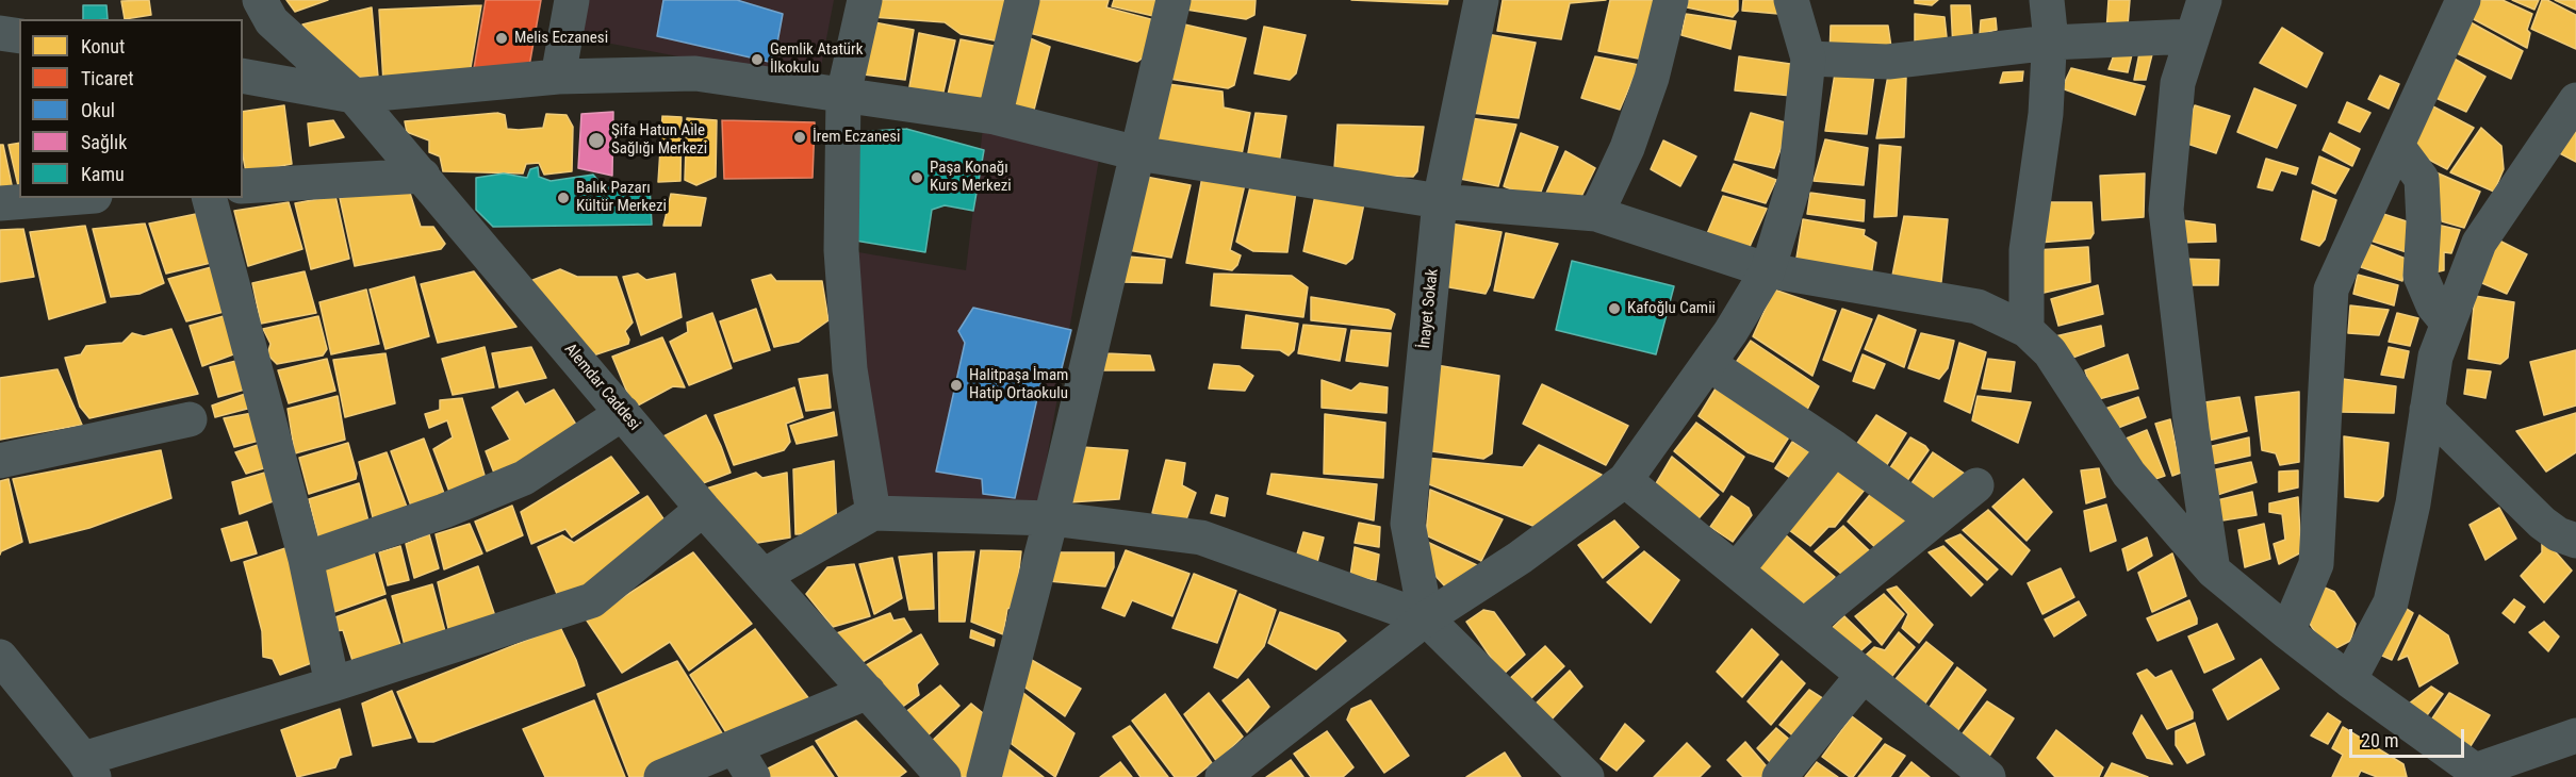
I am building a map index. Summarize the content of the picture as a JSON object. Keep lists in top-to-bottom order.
{
  "streets": {
    "street": ["İnayet Sokak", "Alemdar Caddesi"]
  },
  "places": [
    "Melis Eczanesi",
    "Gemlik Atatürk İlkokulu",
    "İrem Eczanesi",
    "Şifa Hatun Aile Sağlığı Merkezi",
    "Paşa Konağı Kurs Merkezi",
    "Balık Pazarı Kültür Merkezi",
    "Kafoğlu Camii",
    "Halitpaşa İmam Hatip Ortaokulu"
  ],
  "legend": [
    "Konut",
    "Ticaret",
    "Okul",
    "Sağlık",
    "Kamu"
  ],
  "scale_bar": "20 m"
}
